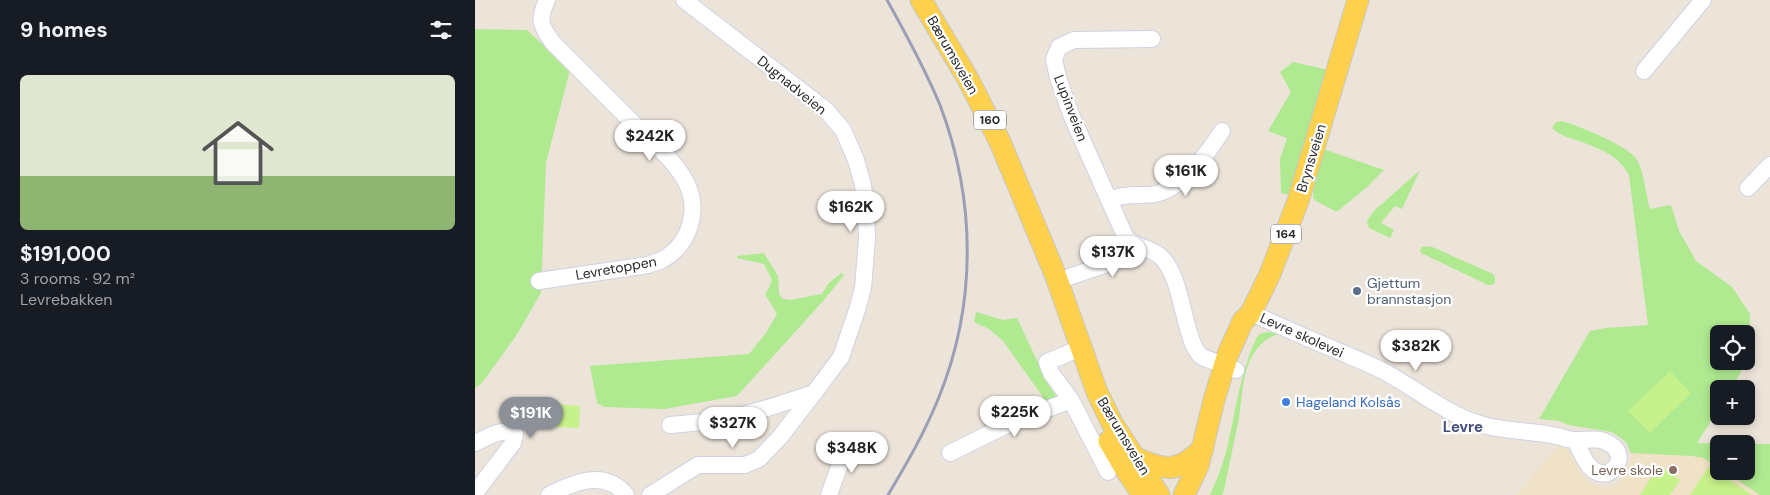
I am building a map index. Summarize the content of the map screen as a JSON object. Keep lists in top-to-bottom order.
{
  "streets": {
    "main road": [
      "Bærumsveien",
      "160",
      "Brynsveien",
      "164"
    ],
    "street": [
      "Dugnadveien",
      "Lupinveien",
      "Levretoppen",
      "Levre skolevei"
    ]
  },
  "crossings": [
    ["Brynsveien", "Levre skolevei"]
  ],
  "districts": ["Levre"],
  "places": ["Gjettum brannstasjon", "Hageland Kolsås", "Levre skole"],
  "page": {
    "heading": "9 homes",
    "list": [
      {
        "name": "$191,000",
        "note": "3 rooms · 92 m² · Levrebakken"
      }
    ],
    "price": [
      "$242K",
      "$161K",
      "$162K",
      "$137K",
      "$382K",
      "$225K",
      "$191K",
      "$327K",
      "$348K"
    ],
    "map_buttons": ["+", "−"]
  }
}
